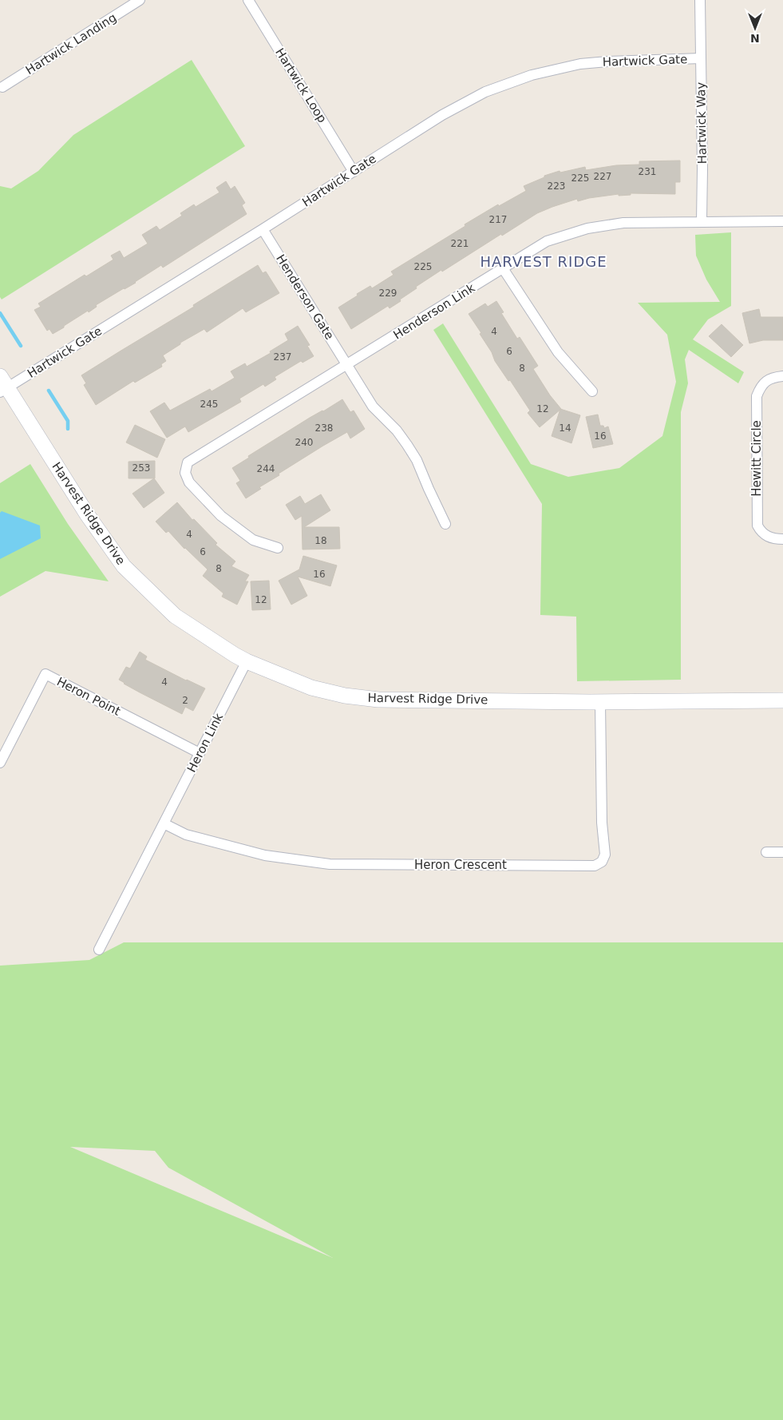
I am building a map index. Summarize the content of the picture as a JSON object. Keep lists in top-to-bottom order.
{
  "streets": {
    "street": [
      "Hartwick Landing",
      "Hartwick Gate",
      "Hartwick Loop",
      "Hartwick Way",
      "Henderson Gate",
      "Henderson Link",
      "Hewitt Circle",
      "Harvest Ridge Drive",
      "Heron Point",
      "Heron Link",
      "Heron Crescent"
    ]
  },
  "crossings": [
    ["Hartwick Gate", "Hartwick Loop"],
    ["Hartwick Gate", "Hartwick Way"],
    ["Hartwick Gate", "Henderson Gate"],
    ["Hartwick Gate", "Harvest Ridge Drive"],
    ["Hartwick Way", "Henderson Link"],
    ["Henderson Gate", "Henderson Link"],
    ["Harvest Ridge Drive", "Heron Link"],
    ["Harvest Ridge Drive", "Heron Crescent"],
    ["Heron Point", "Heron Link"],
    ["Heron Link", "Heron Crescent"]
  ],
  "districts": ["HARVEST RIDGE"],
  "house_numbers": [
    "231",
    "227",
    "225",
    "223",
    "217",
    "221",
    "225",
    "229",
    "4",
    "6",
    "237",
    "8",
    "245",
    "12",
    "238",
    "14",
    "16",
    "240",
    "253",
    "244",
    "4",
    "18",
    "6",
    "8",
    "16",
    "12",
    "4",
    "2"
  ],
  "north": "bottom"
}
